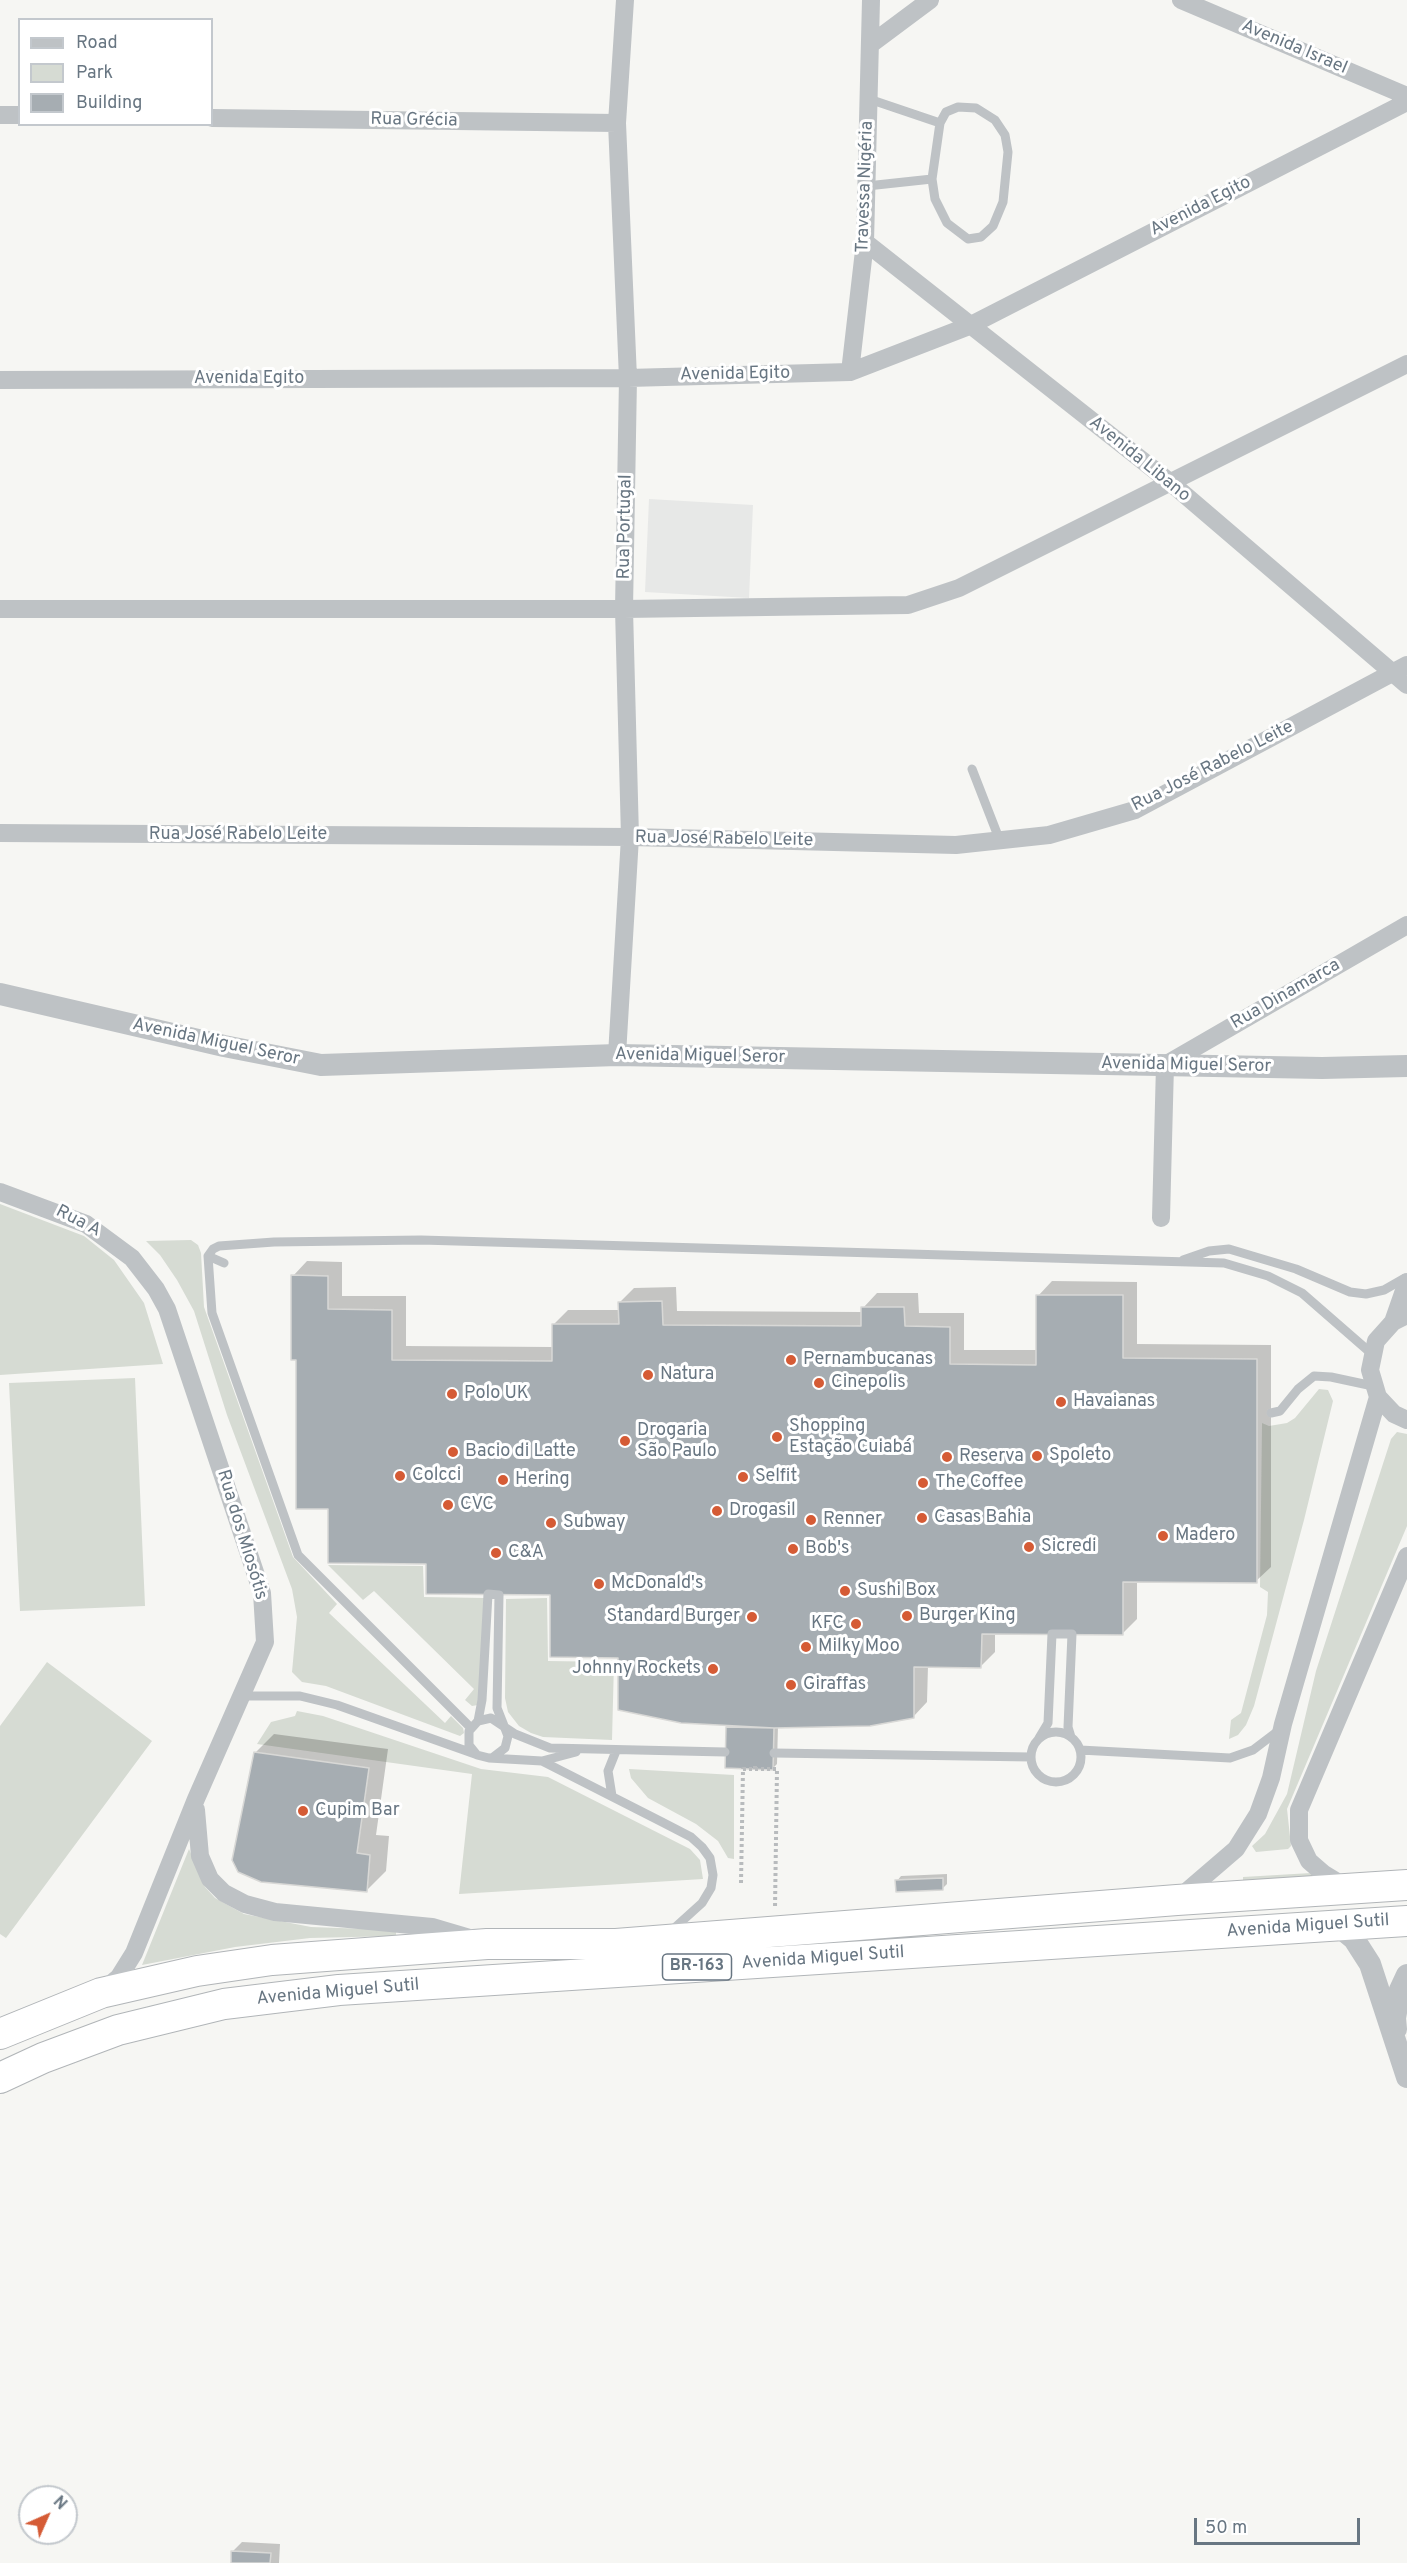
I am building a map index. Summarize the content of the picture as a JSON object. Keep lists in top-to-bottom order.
{
  "streets": {
    "highway": ["Avenida Miguel Sutil", "BR-163"],
    "street": [
      "Avenida Israel",
      "Rua Grécia",
      "Travessa Nigéria",
      "Avenida Egito",
      "Avenida Libano",
      "Rua Portugal",
      "Rua José Rabelo Leite",
      "Rua Dinamarca",
      "Avenida Miguel Seror",
      "Rua A",
      "Rua dos Miosótis"
    ]
  },
  "crossings": [
    ["Rua Grécia", "Rua Portugal"],
    ["Travessa Nigéria", "Avenida Egito"],
    ["Travessa Nigéria", "Avenida Libano"],
    ["Avenida Egito", "Avenida Libano"],
    ["Avenida Egito", "Rua Portugal"],
    ["Avenida Libano", "Rua José Rabelo Leite"],
    ["Rua Portugal", "Rua José Rabelo Leite"],
    ["Rua Portugal", "Avenida Miguel Seror"],
    ["Rua Dinamarca", "Avenida Miguel Seror"],
    ["Rua A", "Rua dos Miosótis"],
    ["Rua dos Miosótis", "Avenida Miguel Sutil"]
  ],
  "places": [
    "Pernambucanas",
    "Natura",
    "Cinepolis",
    "Polo UK",
    "Havaianas",
    "Shopping Estação Cuiabá",
    "Drogaria São Paulo",
    "Bacio di Latte",
    "Spoleto",
    "Reserva",
    "Colcci",
    "Selfit",
    "Hering",
    "The Coffee",
    "CVC",
    "Drogasil",
    "Casas Bahia",
    "Renner",
    "Subway",
    "Madero",
    "Sicredi",
    "Bob's",
    "C&A",
    "McDonald's",
    "Sushi Box",
    "Burger King",
    "Standard Burger",
    "KFC",
    "Milky Moo",
    "Johnny Rockets",
    "Giraffas",
    "Cupim Bar"
  ],
  "legend": ["Road", "Park", "Building"],
  "scale_bar": "50 m",
  "north": "top right"
}
